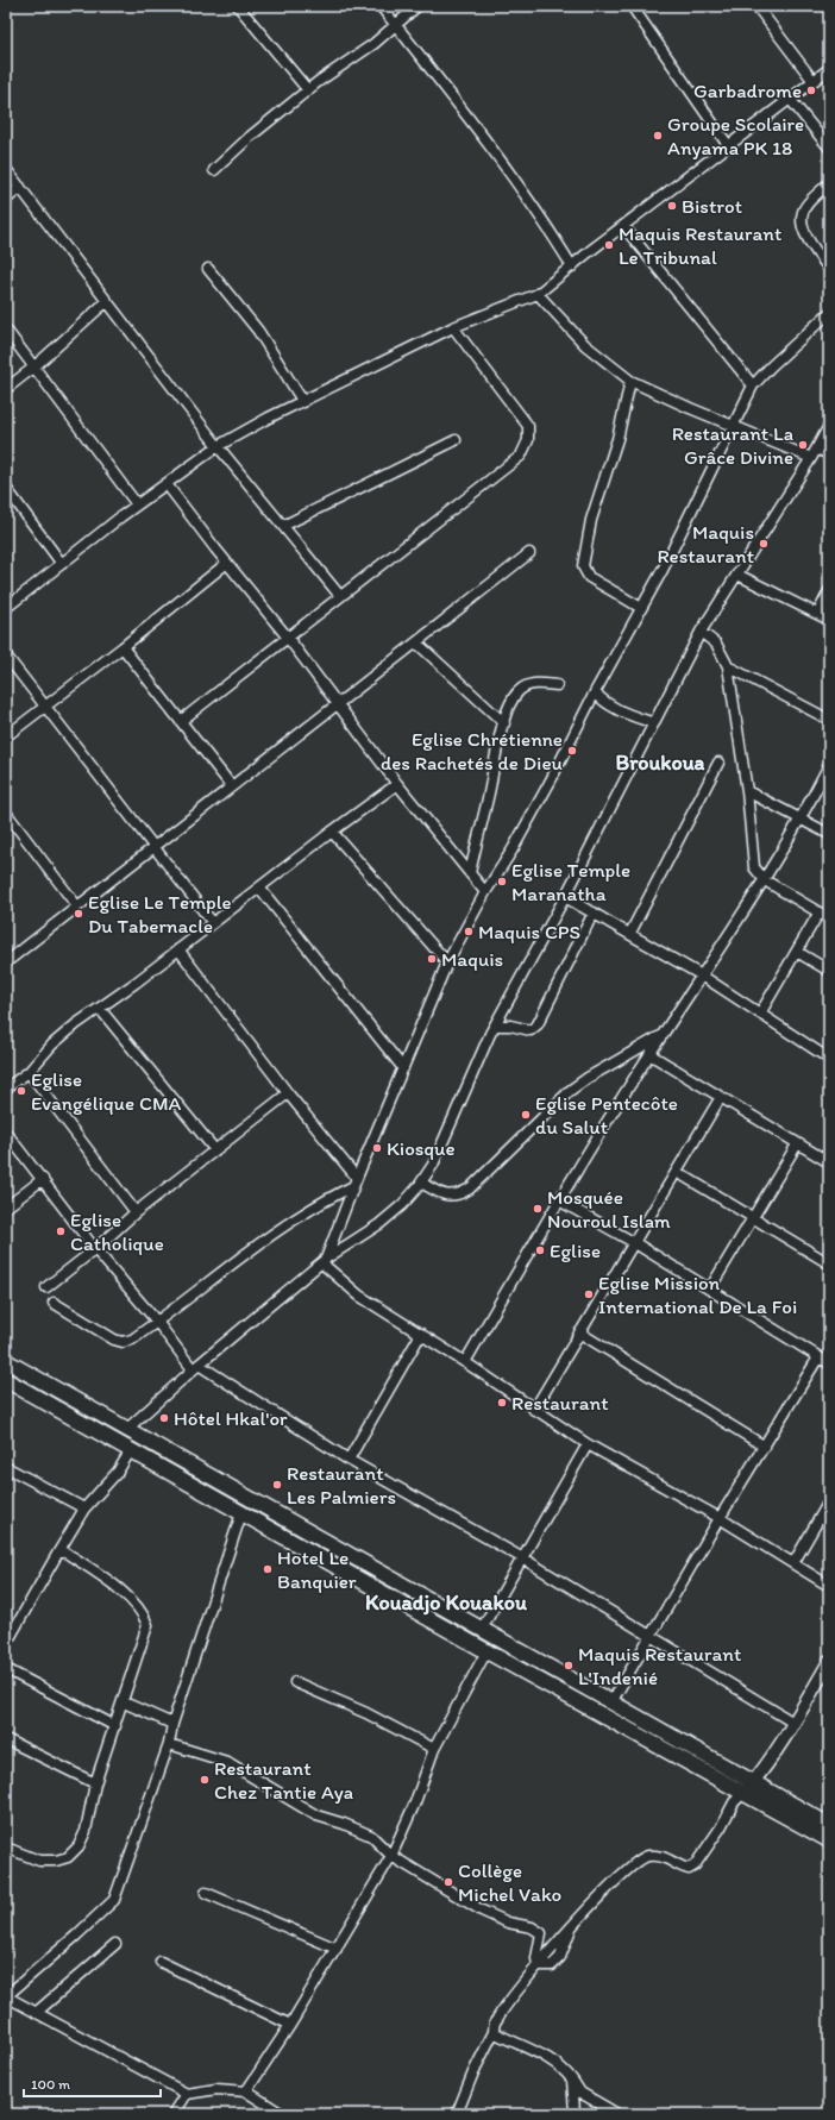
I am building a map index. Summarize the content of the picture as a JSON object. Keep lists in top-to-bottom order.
{
  "districts": ["Broukoua", "Kouadjo Kouakou"],
  "places": [
    "Garbadrome",
    "Groupe Scolaire Anyama PK 18",
    "Bistrot",
    "Maquis Restaurant Le Tribunal",
    "Restaurant La Grâce Divine",
    "Maquis Restaurant",
    "Eglise Chrétienne des Rachetés de Dieu",
    "Eglise Temple Maranatha",
    "Eglise Le Temple Du Tabernacle",
    "Maquis CPS",
    "Maquis",
    "Eglise Evangélique CMA",
    "Eglise Pentecôte du Salut",
    "Kiosque",
    "Mosquée Nouroul Islam",
    "Eglise Catholique",
    "Eglise",
    "Eglise Mission International De La Foi",
    "Restaurant",
    "Hôtel Hkal'or",
    "Restaurant Les Palmiers",
    "Hotel Le Banquier",
    "Maquis Restaurant L'Indenié",
    "Restaurant Chez Tantie Aya",
    "Collège Michel Vako"
  ],
  "scale_bar": "100 m"
}
